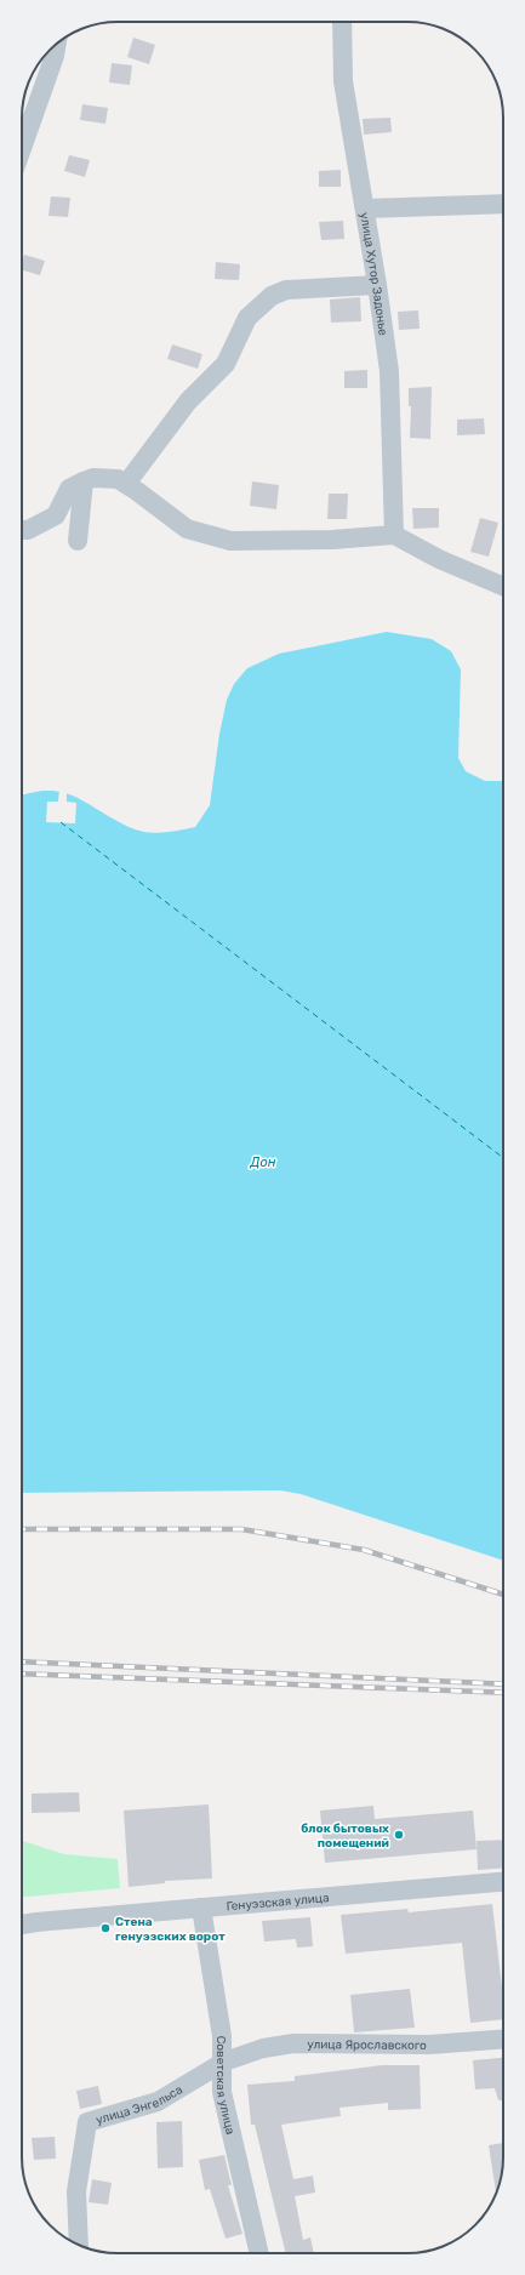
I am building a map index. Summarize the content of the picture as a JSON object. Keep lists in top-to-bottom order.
{
  "streets": {
    "street": [
      "улица Хутор Задонье",
      "Генуэзская улица",
      "улица Ярославского",
      "Советская улица",
      "улица Энгельса"
    ]
  },
  "crossings": [
    ["Генуэзская улица", "Советская улица"],
    ["улица Ярославского", "Советская улица"],
    ["улица Ярославского", "улица Энгельса"],
    ["Советская улица", "улица Энгельса"]
  ],
  "water": ["Дон"],
  "places": ["блок бытовых помещений", "Стена генуэзских ворот"]
}
